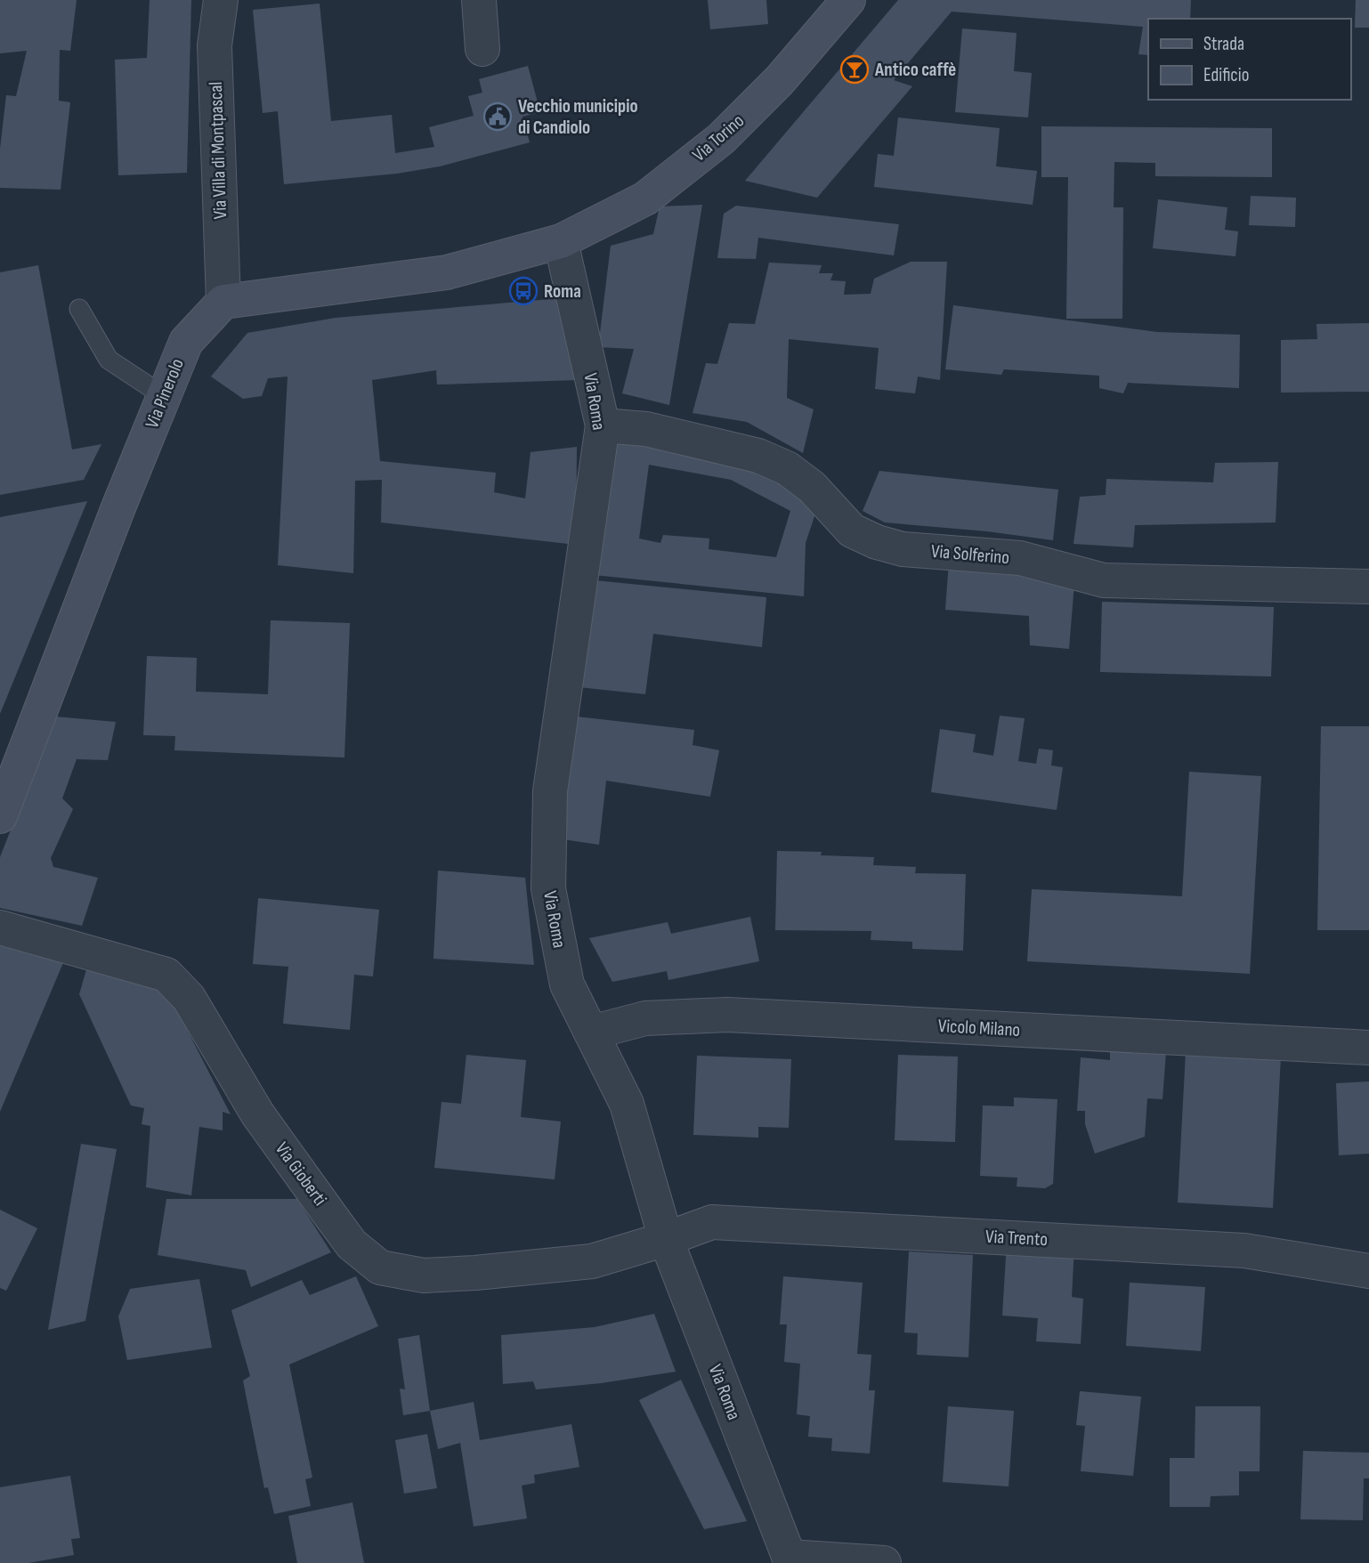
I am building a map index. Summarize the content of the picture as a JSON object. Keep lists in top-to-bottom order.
{
  "streets": {
    "main road": ["Via Torino", "Via Pinerolo"],
    "street": [
      "Via Villa di Montpascal",
      "Via Roma",
      "Via Solferino",
      "Vicolo Milano",
      "Via Gioberti",
      "Via Trento"
    ]
  },
  "crossings": [
    ["Via Torino", "Via Roma"],
    ["Via Villa di Montpascal", "Via Pinerolo"],
    ["Via Roma", "Via Solferino"],
    ["Via Roma", "Vicolo Milano"],
    ["Via Roma", "Via Gioberti"],
    ["Via Roma", "Via Trento"],
    ["Via Gioberti", "Via Trento"]
  ],
  "places": {
    "bar": ["Antico caffè"],
    "public building": ["Vecchio municipio di Candiolo"],
    "bus stop": ["Roma"]
  },
  "legend": ["Strada", "Edificio"]
}
